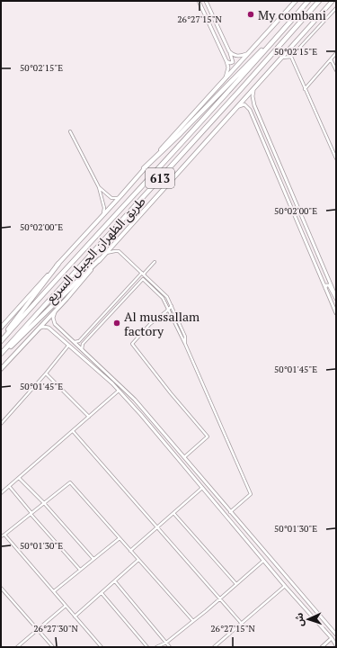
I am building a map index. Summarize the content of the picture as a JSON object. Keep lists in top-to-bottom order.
{
  "streets": {
    "highway": ["613", "طريق الظهران الجبيل السريع"]
  },
  "places": ["My combani", "Al mussallam factory"],
  "north": "left",
  "coordinates": [
    "26°27'15\"N",
    "50°02'15\"E",
    "50°02'00\"E",
    "50°01'45\"E",
    "50°01'30\"E",
    "26°27'30\"N"
  ]
}
